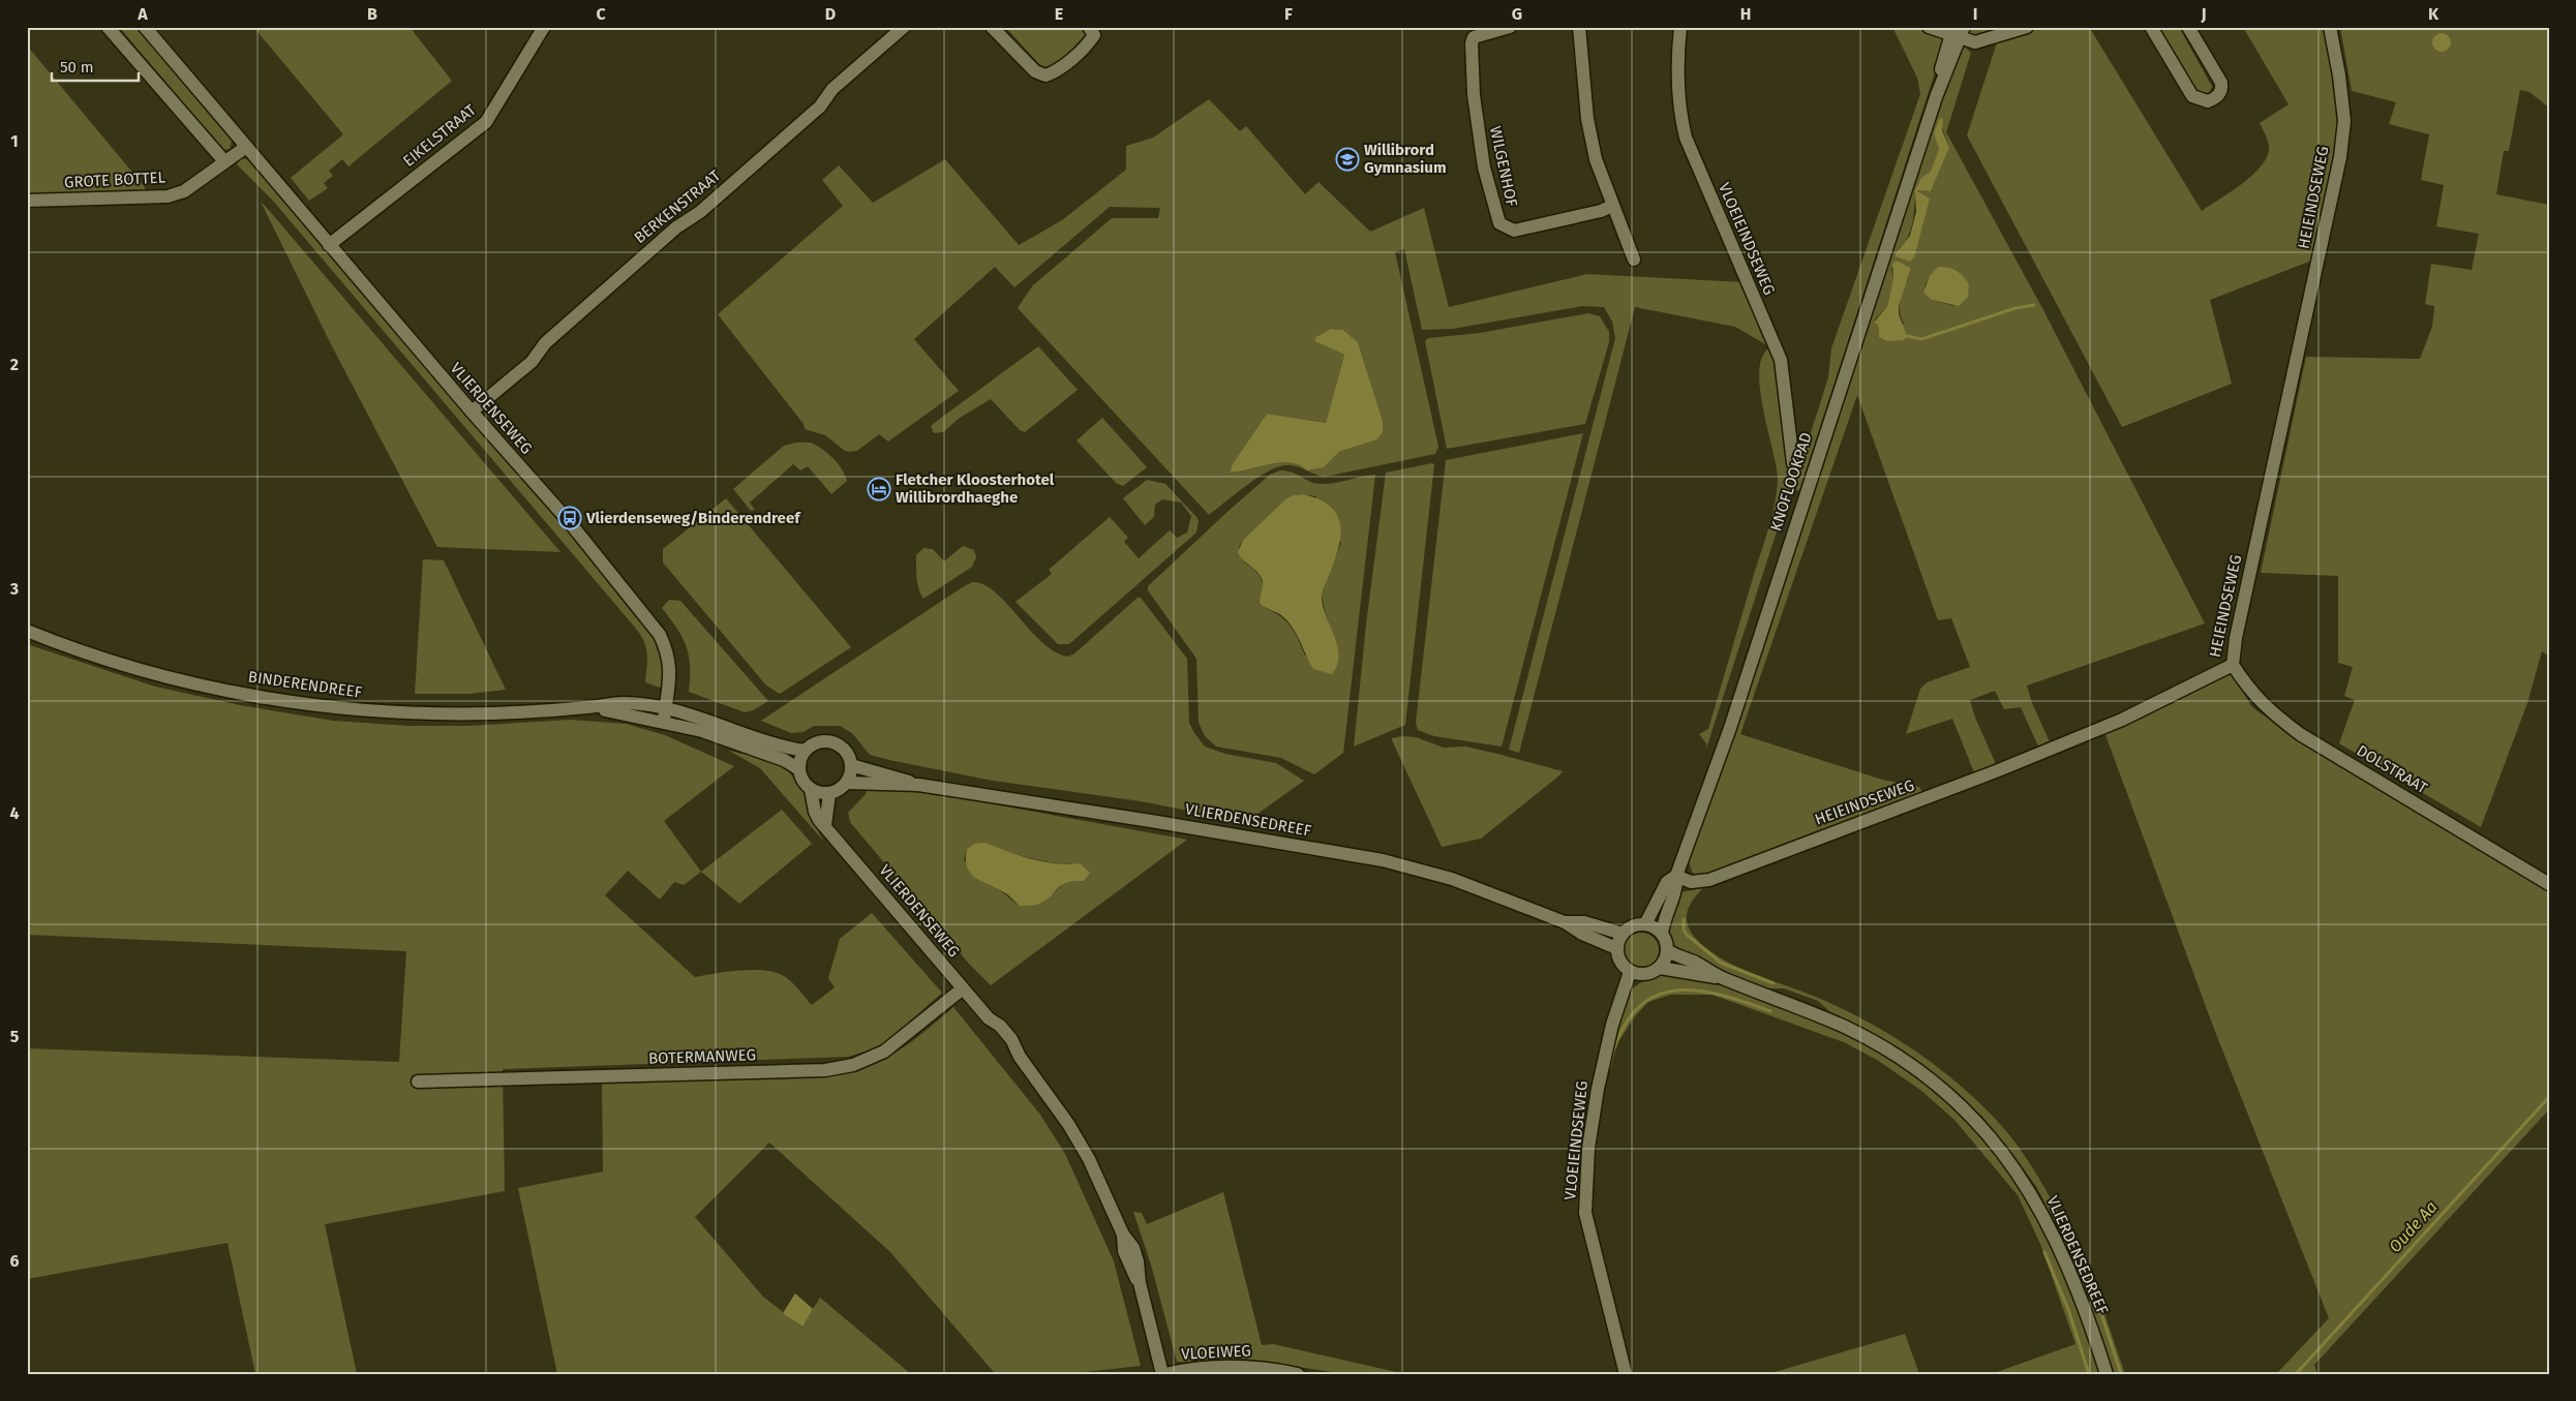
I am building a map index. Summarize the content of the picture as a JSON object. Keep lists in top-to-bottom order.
{
  "streets": {
    "street": [
      "EIKELSTRAAT",
      "WILGENHOF",
      "GROTE BOTTEL",
      "HEIEINDSEWEG",
      "BERKENSTRAAT",
      "VLOEIEINDSEWEG",
      "VLIERDENSEWEG",
      "KNOFLOOKPAD",
      "BINDERENDREEF",
      "DOLSTRAAT",
      "VLIERDENSEDREEF",
      "BOTERMANWEG",
      "VLOEIWEG"
    ]
  },
  "crossings": [
    ["EIKELSTRAAT", "VLIERDENSEWEG"],
    ["HEIEINDSEWEG", "KNOFLOOKPAD"],
    ["HEIEINDSEWEG", "DOLSTRAAT"],
    ["BERKENSTRAAT", "VLIERDENSEWEG"],
    ["VLOEIEINDSEWEG", "KNOFLOOKPAD"],
    ["VLOEIEINDSEWEG", "VLIERDENSEDREEF"],
    ["VLIERDENSEWEG", "BINDERENDREEF"],
    ["VLIERDENSEWEG", "VLIERDENSEDREEF"],
    ["VLIERDENSEWEG", "BOTERMANWEG"],
    ["VLIERDENSEWEG", "VLOEIWEG"],
    ["KNOFLOOKPAD", "VLIERDENSEDREEF"]
  ],
  "water": ["Oude Aa"],
  "places": {
    "school or university": ["Willibrord Gymnasium"],
    "hotel": ["Fletcher Kloosterhotel Willibrordhaeghe"],
    "bus stop": ["Vlierdenseweg/Binderendreef"]
  },
  "scale_bar": "50 m",
  "grid": {
    "columns": [
      "A",
      "B",
      "C",
      "D",
      "E",
      "F",
      "G",
      "H",
      "I",
      "J",
      "K"
    ],
    "rows": [
      "1",
      "2",
      "3",
      "4",
      "5",
      "6"
    ]
  }
}
